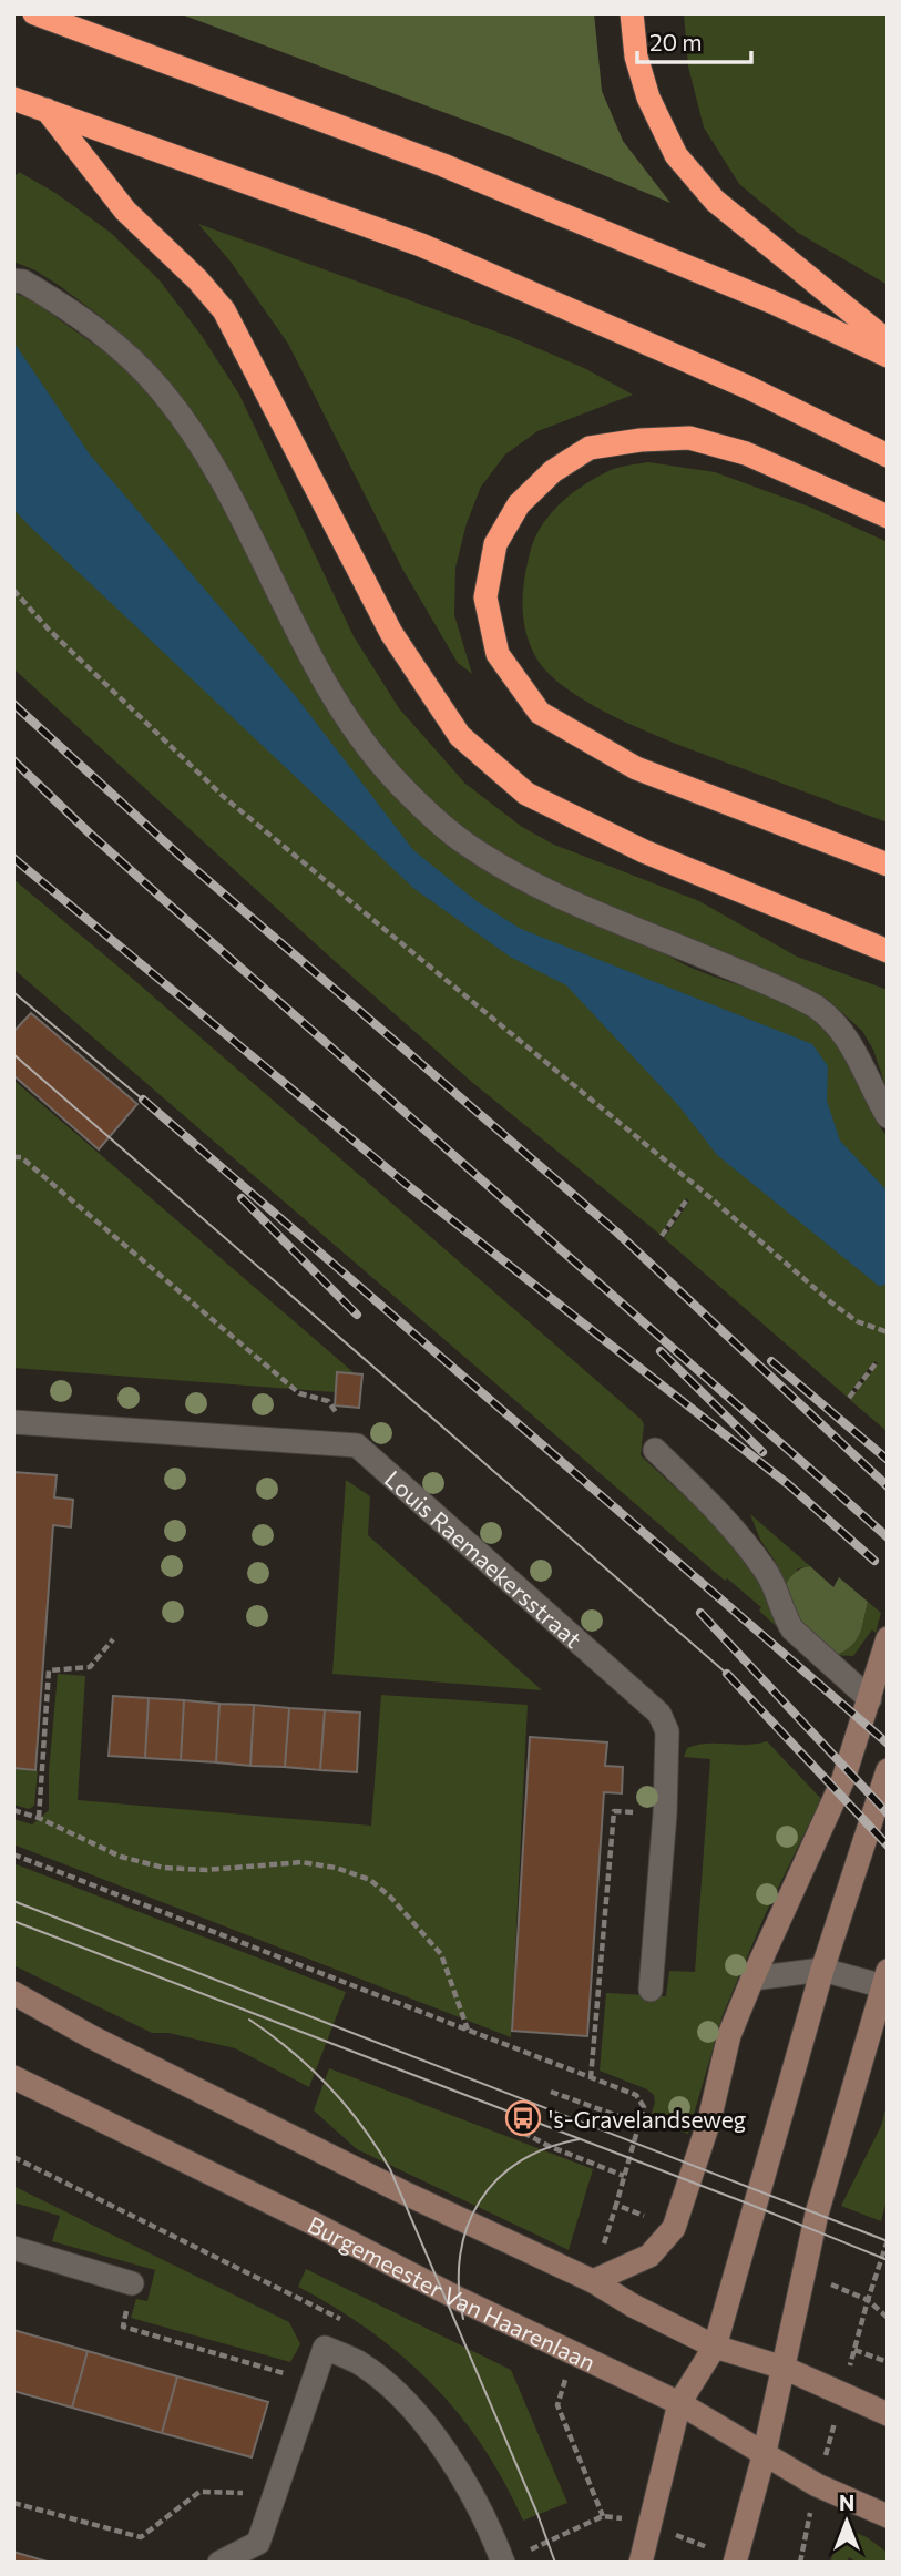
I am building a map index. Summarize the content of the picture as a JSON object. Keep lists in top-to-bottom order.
{
  "streets": {
    "main road": ["Burgemeester Van Haarenlaan"],
    "street": ["Louis Raemaekersstraat"]
  },
  "places": {
    "bus stop": ["'s-Gravelandseweg"]
  },
  "scale_bar": "20 m",
  "north": "top"
}
